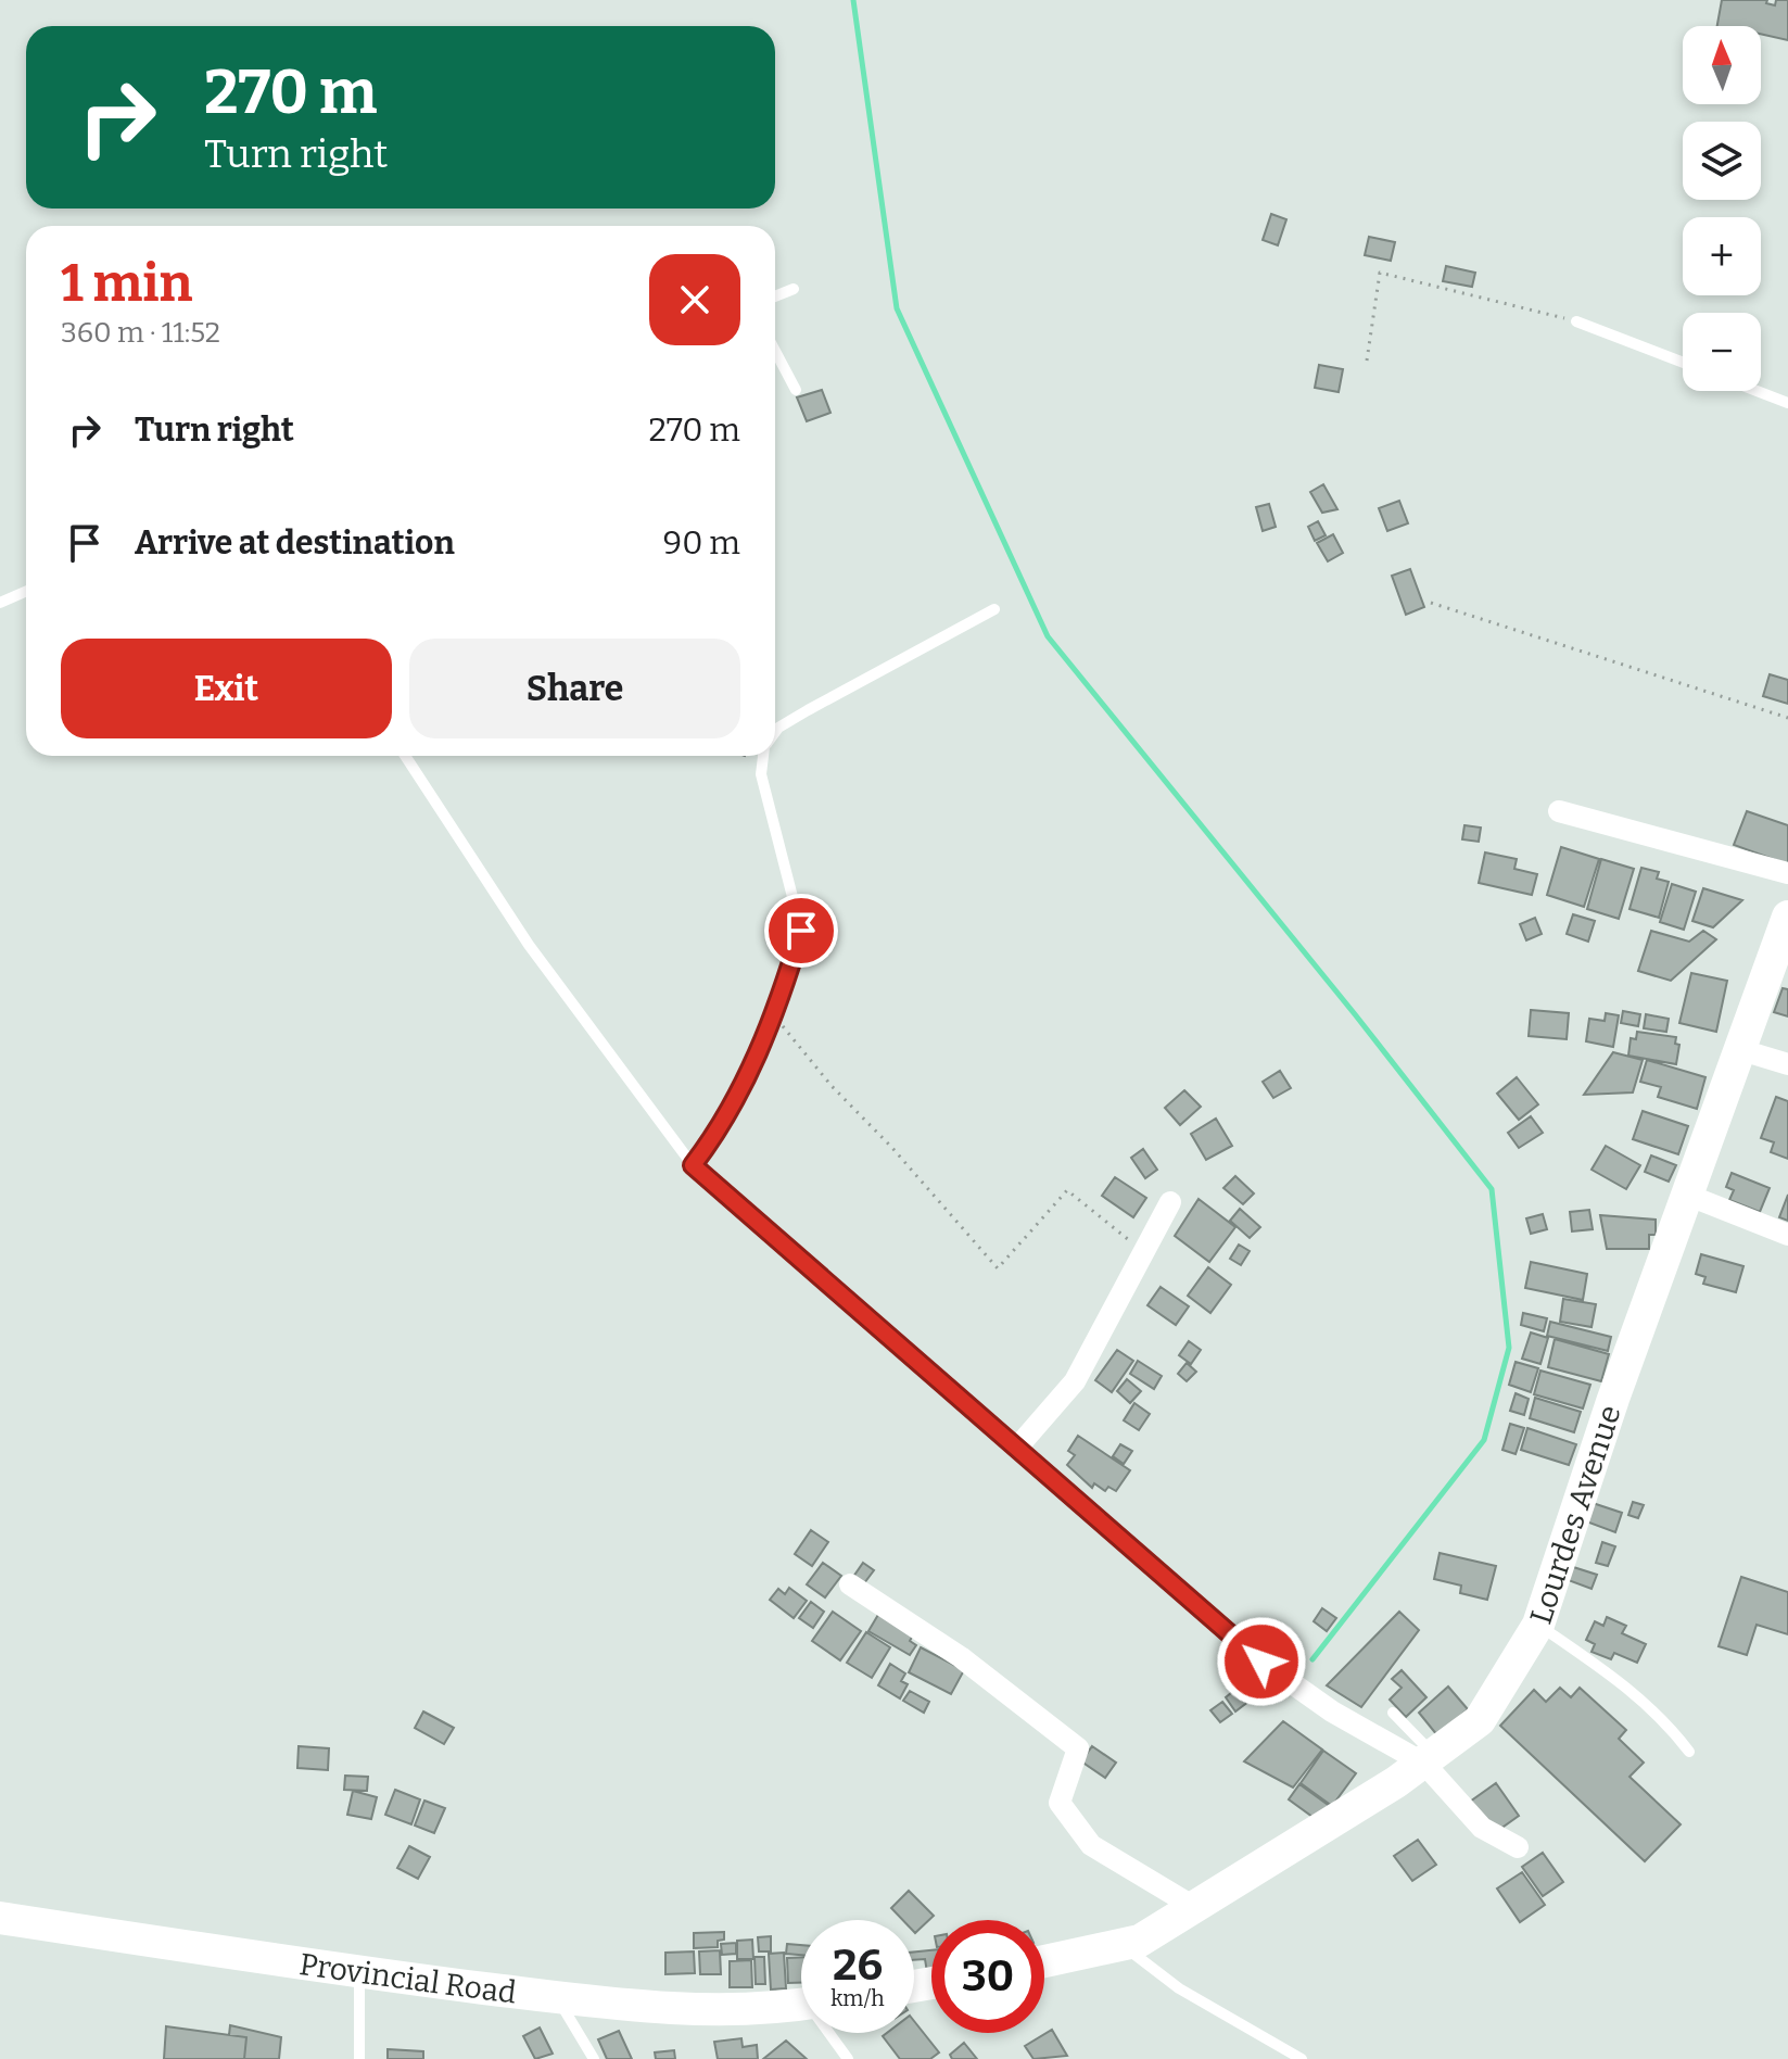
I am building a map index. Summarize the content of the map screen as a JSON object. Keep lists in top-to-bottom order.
{
  "streets": {
    "main road": ["Lourdes Avenue", "Provincial Road"]
  },
  "north": "top",
  "page": {
    "map_buttons": ["+", "−"],
    "turn": ["270 m", "Turn right"],
    "heading": ["1 min", "360 m · 11:52"],
    "list": [
      {
        "name": "Turn right",
        "value": "270 m"
      },
      {
        "name": "Arrive at destination",
        "value": "90 m"
      }
    ],
    "buttons": ["Exit", "Share"],
    "speed": "26 km/h",
    "limit": "30"
  }
}
